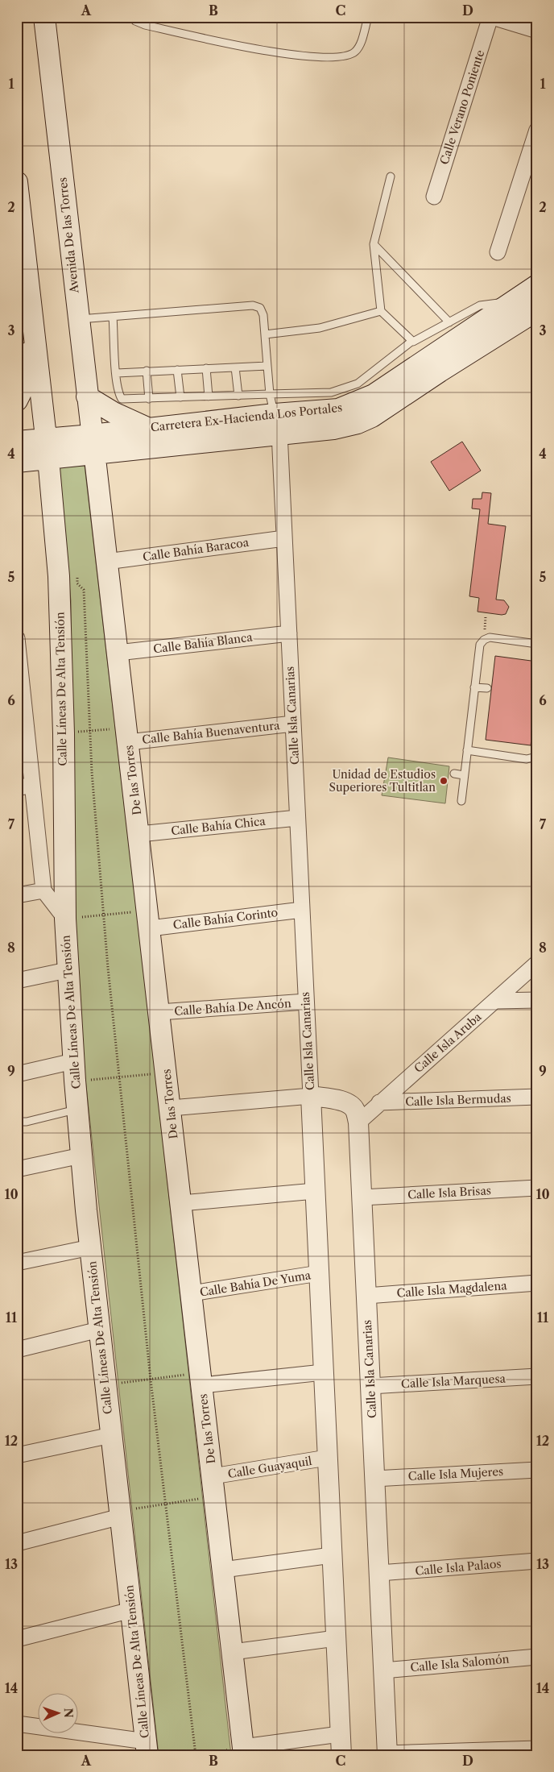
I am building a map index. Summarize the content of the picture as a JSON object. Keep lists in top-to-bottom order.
{
  "streets": {
    "main road": [
      "Avenida De las Torres",
      "Carretera Ex-Hacienda Los Portales",
      "Calle Líneas De Alta Tensión",
      "De las Torres"
    ],
    "street": [
      "Calle Verano Poniente",
      "Calle Bahía Baracoa",
      "Calle Bahía Blanca",
      "Calle Isla Canarias",
      "Calle Bahía Buenaventura",
      "Calle Bahía Chica",
      "Calle Bahía Corinto",
      "Calle Bahía De Ancón",
      "Calle Isla Aruba",
      "Calle Isla Bermudas",
      "Calle Isla Brisas",
      "Calle Bahía De Yuma",
      "Calle Isla Magdalena",
      "Calle Isla Marquesa",
      "Calle Guayaquil",
      "Calle Isla Mujeres",
      "Calle Isla Palaos",
      "Calle Isla Salomón"
    ]
  },
  "crossings": [
    ["Avenida De las Torres", "Carretera Ex-Hacienda Los Portales"],
    ["Avenida De las Torres", "De las Torres"],
    ["Carretera Ex-Hacienda Los Portales", "Calle Líneas De Alta Tensión"],
    ["Carretera Ex-Hacienda Los Portales", "Calle Isla Canarias"],
    ["Carretera Ex-Hacienda Los Portales", "De las Torres"],
    ["Calle Bahía Baracoa", "Calle Isla Canarias"],
    ["Calle Bahía Baracoa", "De las Torres"],
    ["Calle Bahía Blanca", "Calle Isla Canarias"],
    ["Calle Bahía Blanca", "De las Torres"],
    ["Calle Isla Canarias", "Calle Bahía Buenaventura"],
    ["Calle Isla Canarias", "Calle Bahía Chica"],
    ["Calle Isla Canarias", "Calle Bahía Corinto"],
    ["Calle Isla Canarias", "Calle Bahía De Ancón"],
    ["Calle Isla Canarias", "Calle Isla Aruba"],
    ["Calle Isla Canarias", "Calle Isla Brisas"],
    ["Calle Isla Canarias", "Calle Isla Magdalena"],
    ["Calle Isla Canarias", "Calle Isla Marquesa"],
    ["Calle Isla Canarias", "Calle Isla Mujeres"],
    ["Calle Isla Canarias", "Calle Isla Palaos"],
    ["Calle Isla Canarias", "Calle Isla Salomón"],
    ["Calle Bahía Buenaventura", "De las Torres"],
    ["De las Torres", "Calle Bahía Chica"],
    ["De las Torres", "Calle Bahía Corinto"],
    ["De las Torres", "Calle Bahía De Ancón"],
    ["De las Torres", "Calle Bahía De Yuma"],
    ["De las Torres", "Calle Guayaquil"],
    ["Calle Isla Aruba", "Calle Isla Bermudas"]
  ],
  "places": ["Unidad de Estudios Superiores Tultitlan"],
  "north": "right",
  "grid": {
    "columns": [
      "A",
      "B",
      "C",
      "D"
    ],
    "rows": [
      "1",
      "2",
      "3",
      "4",
      "5",
      "6",
      "7",
      "8",
      "9",
      "10",
      "11",
      "12",
      "13",
      "14"
    ]
  }
}
